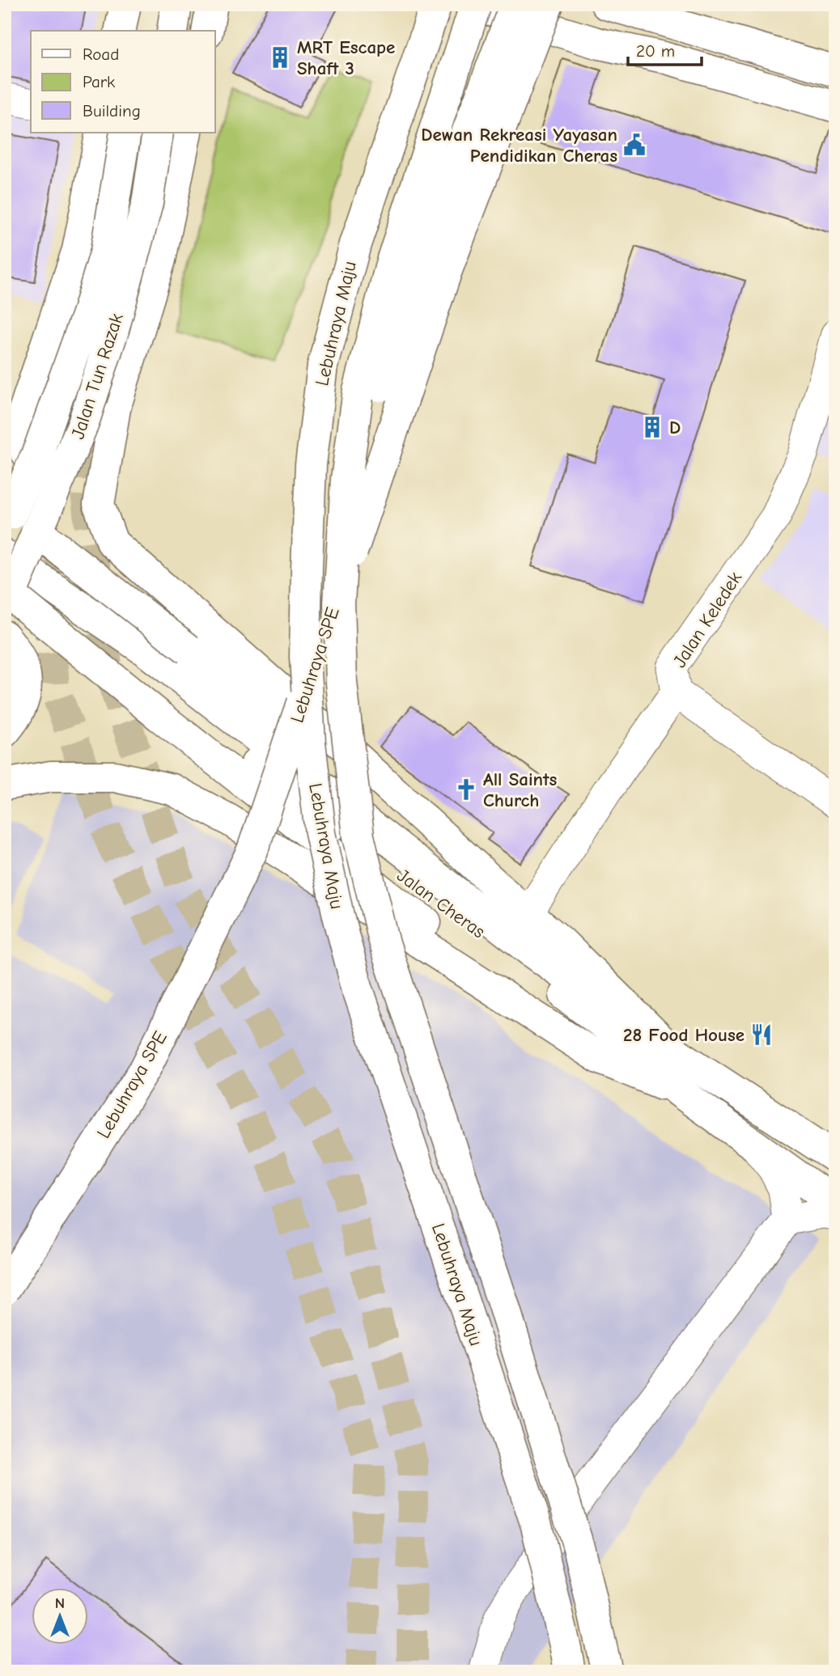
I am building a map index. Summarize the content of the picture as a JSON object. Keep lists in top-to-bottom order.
{
  "streets": {
    "main road": [
      "Lebuhraya Maju",
      "Jalan Tun Razak",
      "Lebuhraya SPE",
      "Jalan Cheras"
    ],
    "street": ["Jalan Keledek"]
  },
  "places": {
    "building": ["MRT Escape Shaft 3", "D"],
    "public building": ["Dewan Rekreasi Yayasan Pendidikan Cheras"],
    "church": ["All Saints Church"],
    "restaurant": ["28 Food House"]
  },
  "legend": ["Road", "Park", "Building"],
  "scale_bar": "20 m",
  "north": "top"
}
